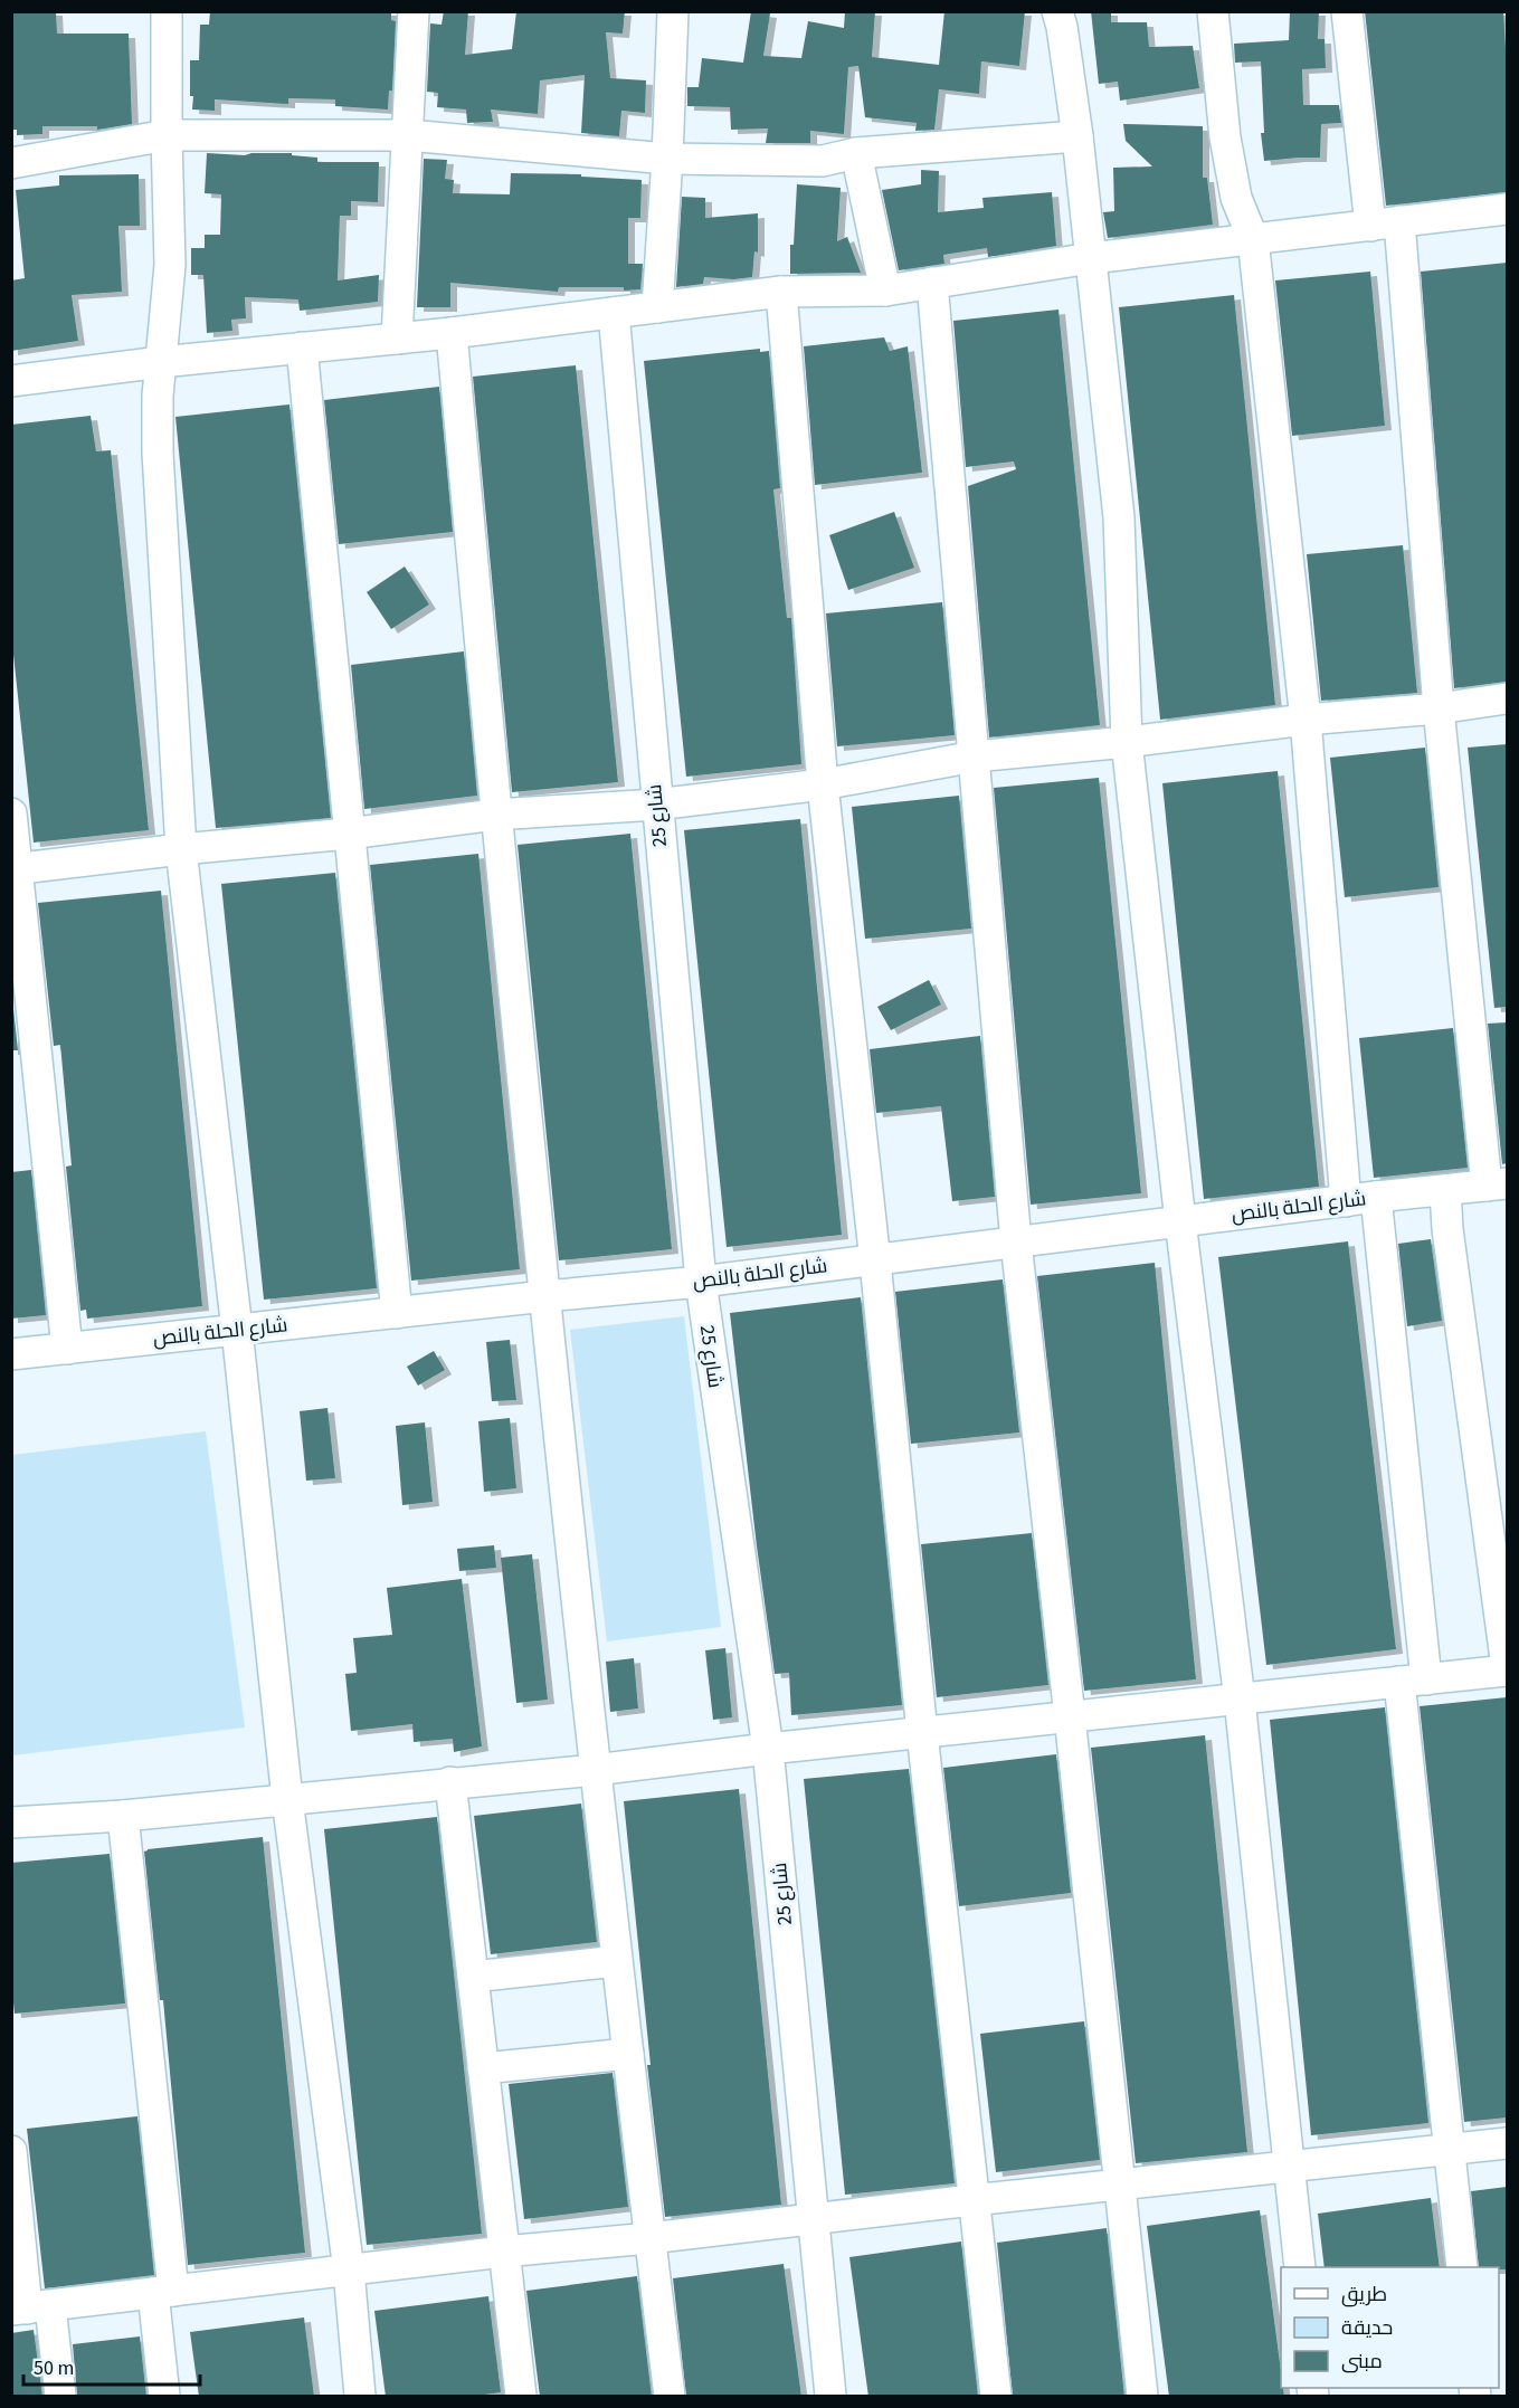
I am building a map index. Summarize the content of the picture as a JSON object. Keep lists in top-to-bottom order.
{
  "streets": {
    "street": ["شارع 25", "شارع الحلة بالنص"]
  },
  "crossings": [
    ["شارع 25", "شارع الحلة بالنص"]
  ],
  "legend": ["طريق", "حديقة", "مبنى"],
  "scale_bar": "50 m"
}
